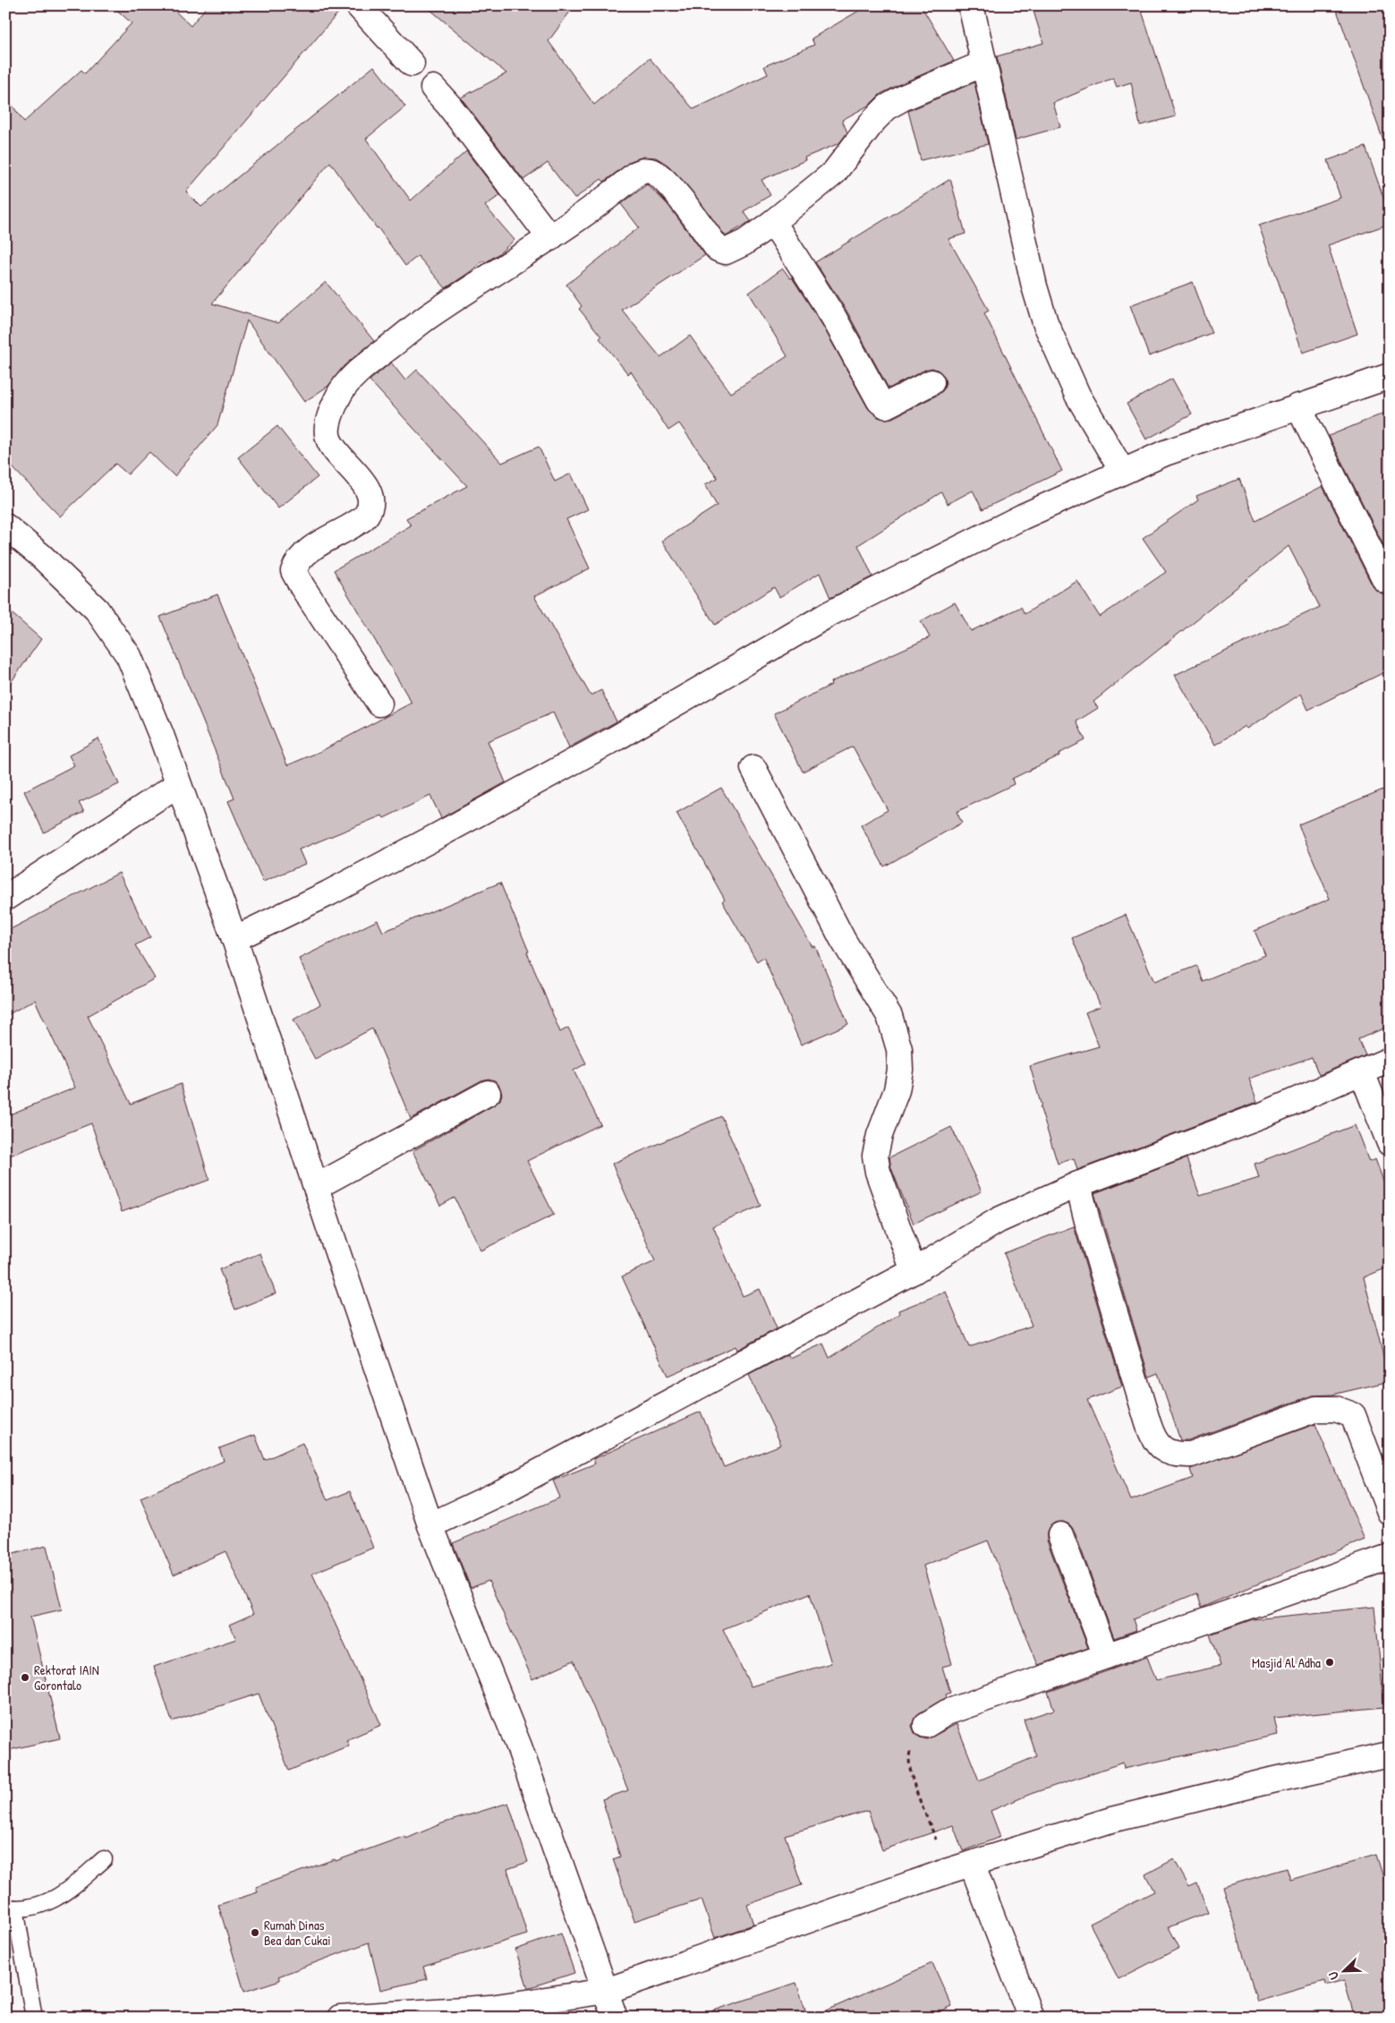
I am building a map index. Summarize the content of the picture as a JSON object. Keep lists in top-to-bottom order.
{
  "places": ["Masjid Al Adha", "Rektorat IAIN Gorontalo", "Rumah Dinas Bea dan Cukai"],
  "north": "bottom left"
}
